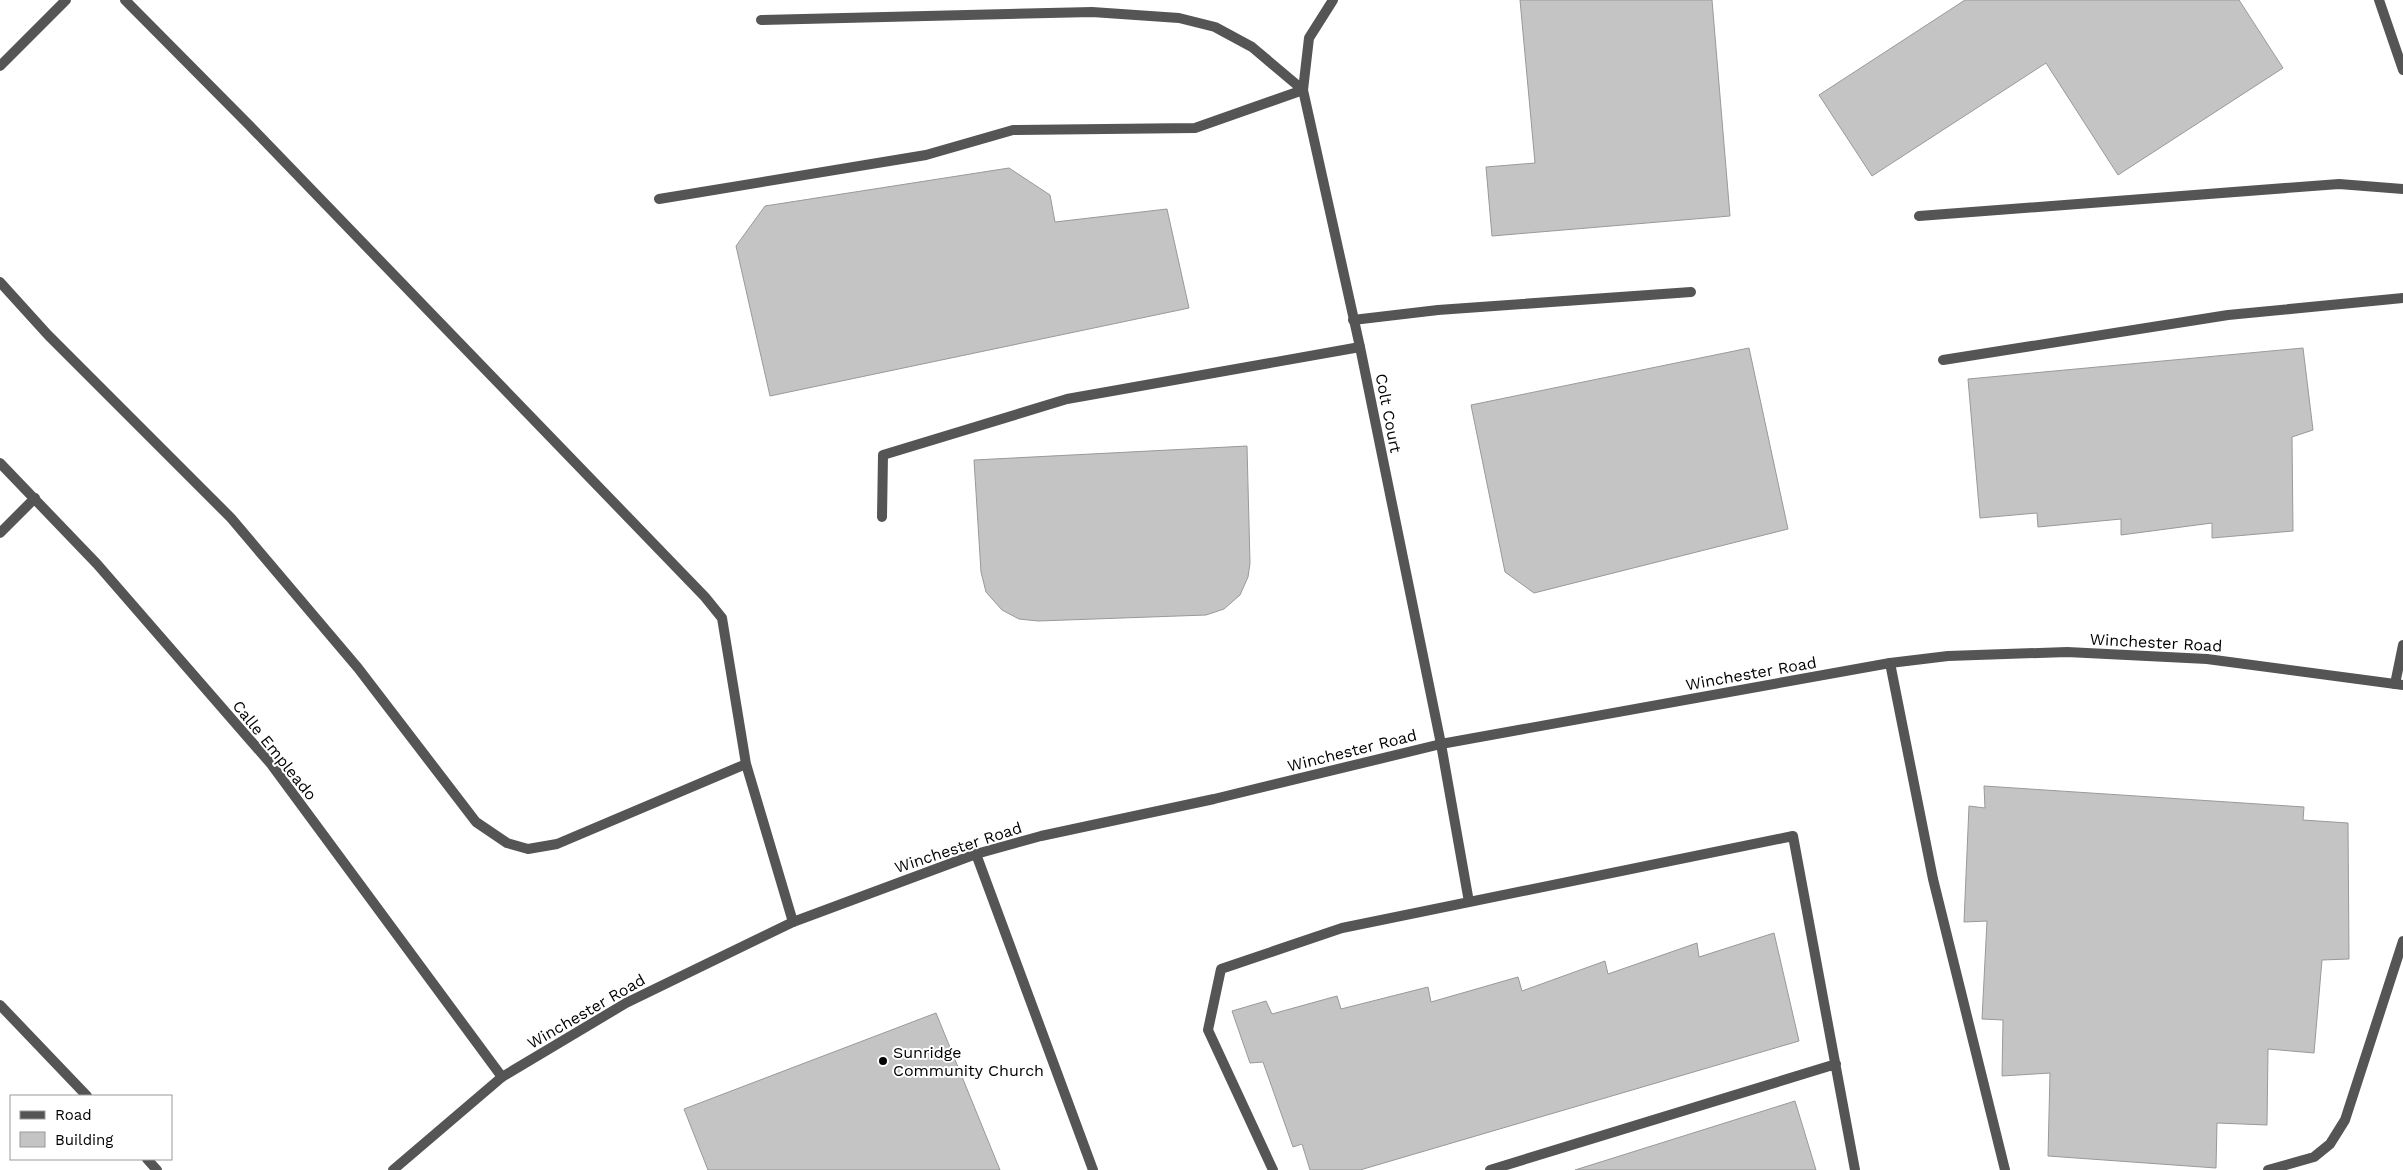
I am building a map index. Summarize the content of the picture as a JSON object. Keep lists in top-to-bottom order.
{
  "streets": {
    "street": ["Colt Court", "Winchester Road", "Calle Empleado"]
  },
  "crossings": [
    ["Colt Court", "Winchester Road"],
    ["Winchester Road", "Calle Empleado"]
  ],
  "places": ["Sunridge Community Church"],
  "legend": ["Road", "Building"]
}
